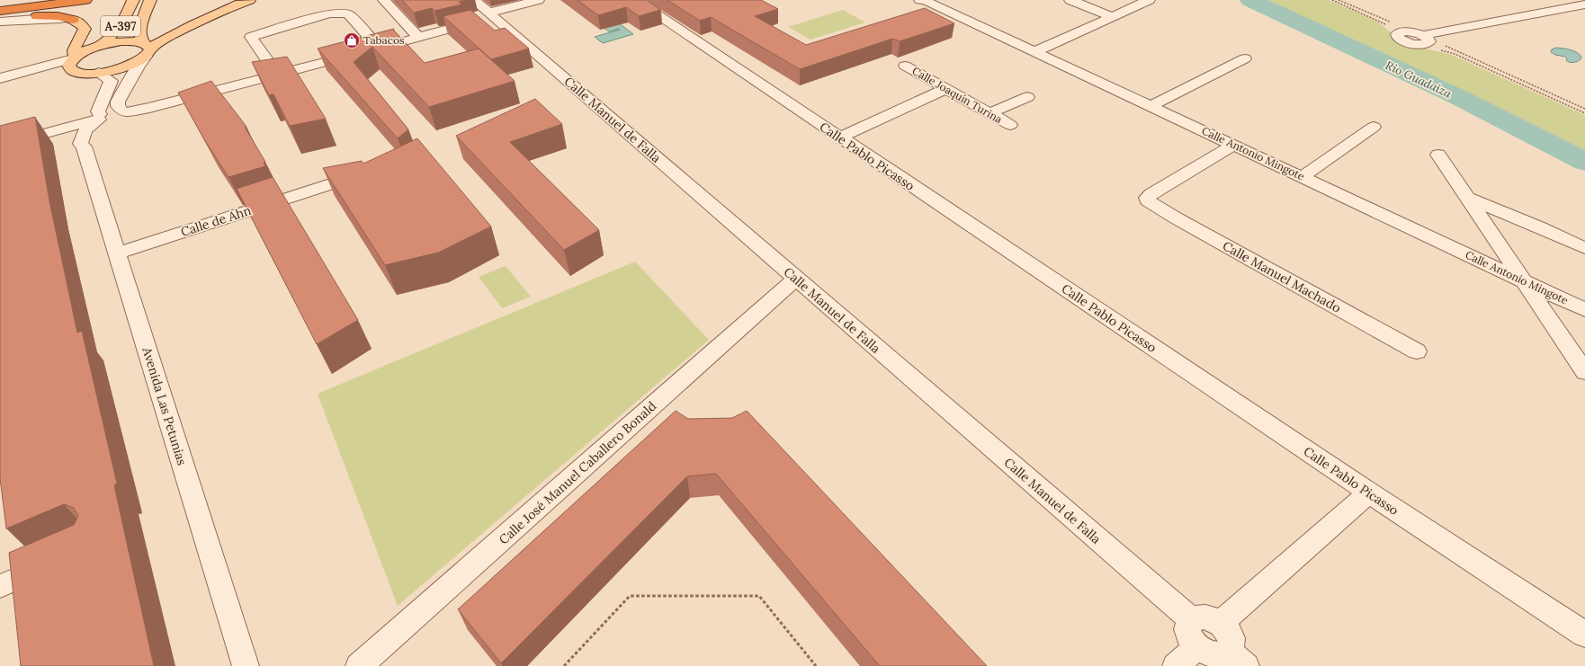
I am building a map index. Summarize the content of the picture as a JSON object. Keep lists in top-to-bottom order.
{
  "streets": {
    "main road": ["A-397"],
    "street": [
      "Calle Joaquín Turina",
      "Calle Manuel de Falla",
      "Calle Antonio Mingote",
      "Calle Pablo Picasso",
      "Calle de Ahn",
      "Calle Manuel Machado",
      "Avenida Las Petunias",
      "Calle José Manuel Caballero Bonald"
    ]
  },
  "crossings": [
    ["Calle Manuel de Falla", "Calle José Manuel Caballero Bonald"],
    ["Calle Antonio Mingote", "Calle Manuel Machado"],
    ["Calle de Ahn", "Avenida Las Petunias"]
  ],
  "water": ["Rio Guadaiza"],
  "places": {
    "shop": ["Tabacos"]
  }
}
